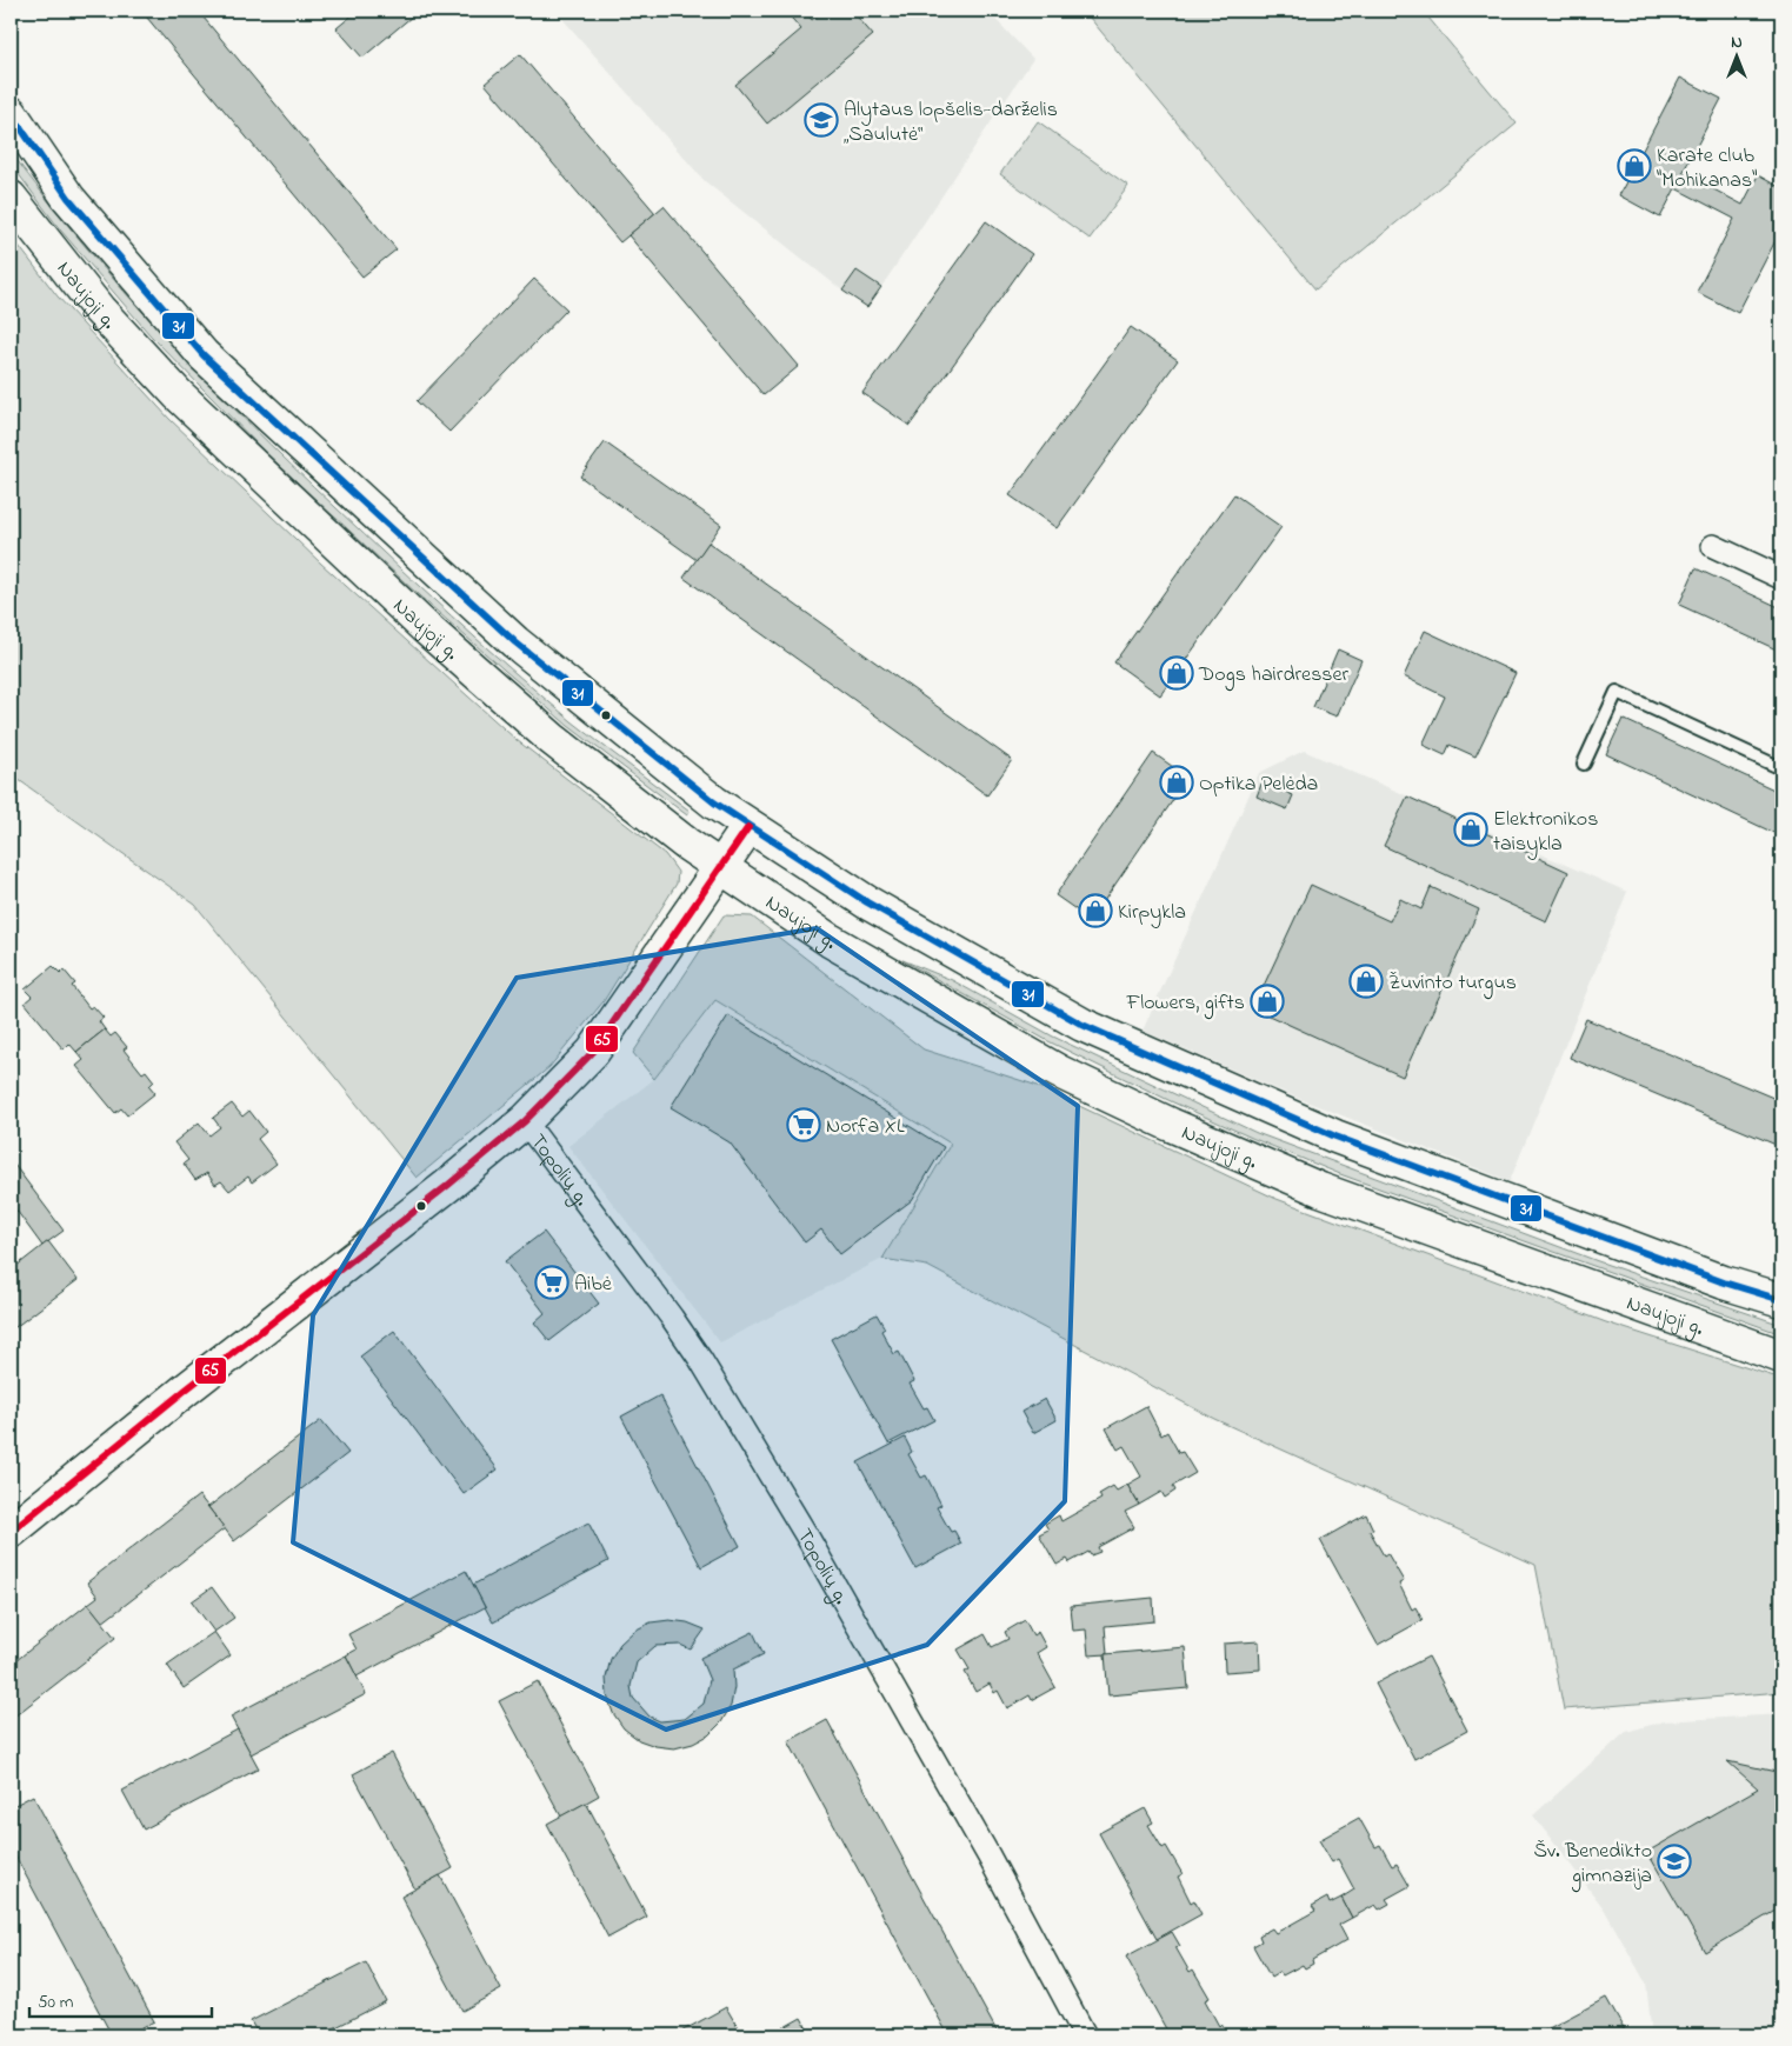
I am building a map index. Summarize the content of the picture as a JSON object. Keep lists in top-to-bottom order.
{
  "streets": {
    "main road": ["Naujoji g."],
    "street": ["Topolių g."]
  },
  "places": {
    "school or university": ["Alytaus lopšelis-darželis „Saulutė“", "Šv. Benedikto gimnazija"],
    "shop": [
      "Karate club \"Mohikanas\"",
      "Dogs hairdresser",
      "Optika Pelėda",
      "Elektronikos taisykla",
      "Kirpykla",
      "Žuvinto turgus",
      "Flowers, gifts"
    ],
    "supermarket": ["Norfa XL", "Aibė"]
  },
  "lines": ["transit line 31", "transit line 65"],
  "scale_bar": "50 m",
  "north": "top"
}
